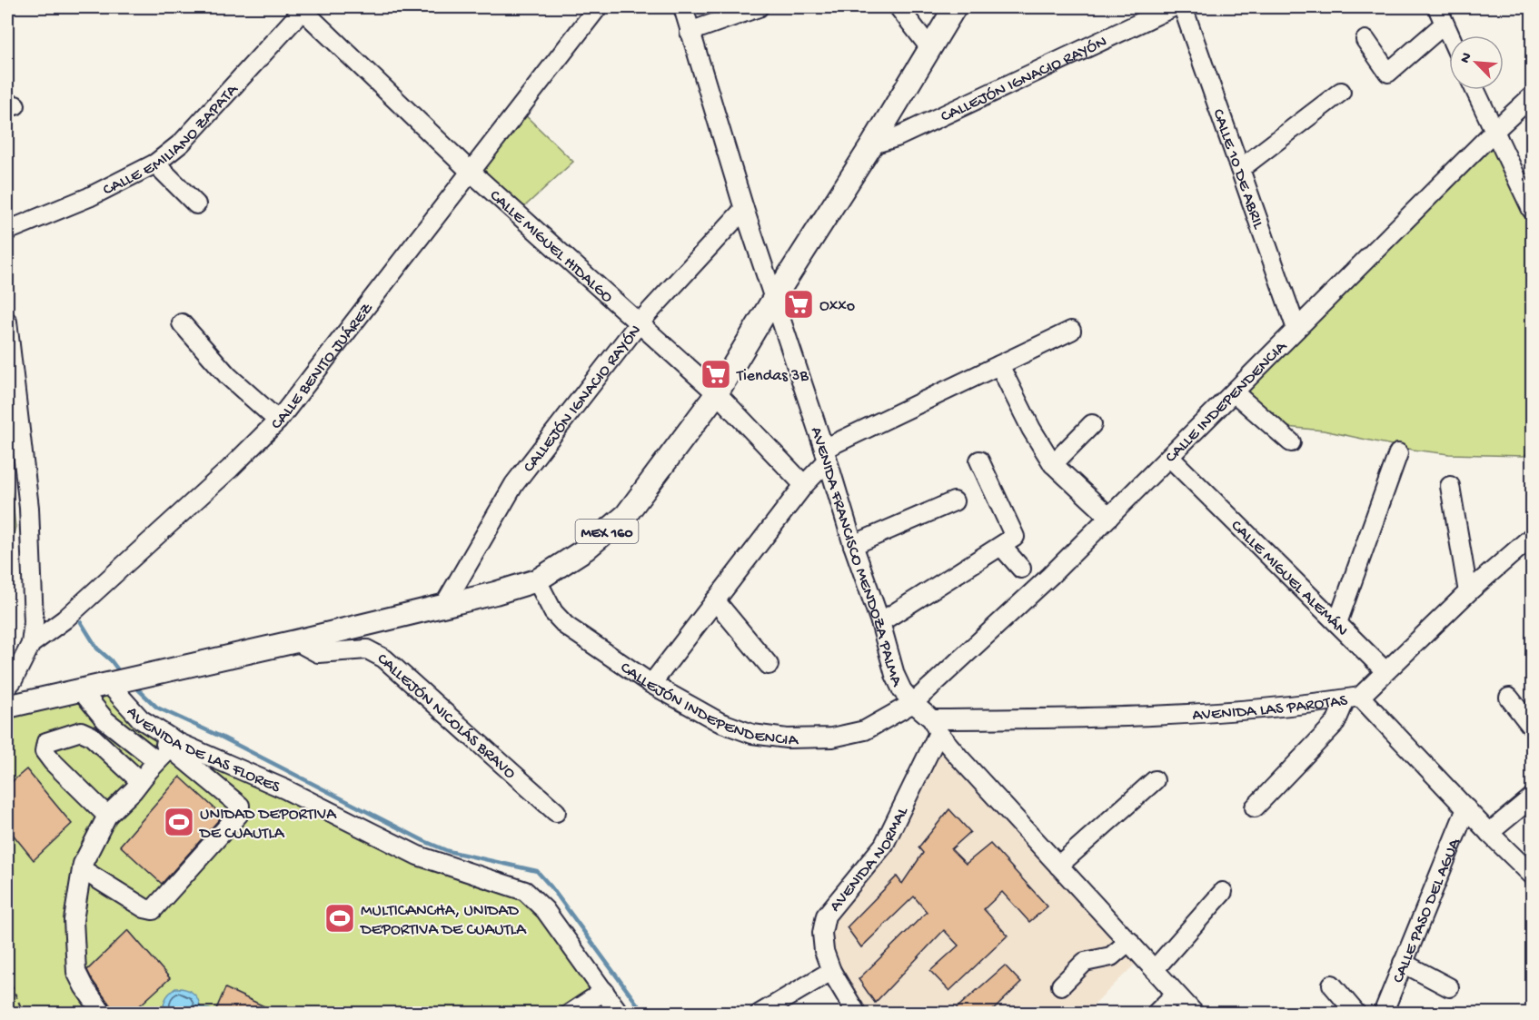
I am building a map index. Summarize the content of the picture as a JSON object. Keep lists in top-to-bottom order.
{
  "streets": {
    "main road": ["MEX 160"],
    "street": [
      "CALLEJÓN IGNACIO RAYÓN",
      "CALLE EMILIANO ZAPATA",
      "CALLE 10 DE ABRIL",
      "CALLE MIGUEL HIDALGO",
      "CALLE BENITO JUÁREZ",
      "CALLE INDEPENDENCIA",
      "AVENIDA FRANCISCO MENDOZA PALMA",
      "CALLE MIGUEL ALEMÁN",
      "CALLEJÓN INDEPENDENCIA",
      "AVENIDA LAS PAROTAS",
      "CALLEJÓN NICOLÁS BRAVO",
      "AVENIDA DE LAS FLORES",
      "AVENIDA NORMAL",
      "CALLE PASO DEL AGUA"
    ]
  },
  "crossings": [
    ["CALLEJÓN IGNACIO RAYÓN", "CALLE MIGUEL HIDALGO"],
    ["CALLEJÓN IGNACIO RAYÓN", "MEX 160"],
    ["CALLEJÓN IGNACIO RAYÓN", "AVENIDA FRANCISCO MENDOZA PALMA"],
    ["CALLE EMILIANO ZAPATA", "CALLE MIGUEL HIDALGO"],
    ["CALLE 10 DE ABRIL", "CALLE INDEPENDENCIA"],
    ["CALLE MIGUEL HIDALGO", "CALLE BENITO JUÁREZ"],
    ["CALLE MIGUEL HIDALGO", "MEX 160"],
    ["CALLE INDEPENDENCIA", "AVENIDA FRANCISCO MENDOZA PALMA"],
    ["CALLE INDEPENDENCIA", "CALLE MIGUEL ALEMÁN"],
    ["CALLE INDEPENDENCIA", "CALLEJÓN INDEPENDENCIA"],
    ["MEX 160", "AVENIDA FRANCISCO MENDOZA PALMA"],
    ["MEX 160", "CALLEJÓN INDEPENDENCIA"],
    ["MEX 160", "CALLEJÓN NICOLÁS BRAVO"],
    ["MEX 160", "AVENIDA DE LAS FLORES"],
    ["AVENIDA FRANCISCO MENDOZA PALMA", "CALLEJÓN INDEPENDENCIA"],
    ["AVENIDA FRANCISCO MENDOZA PALMA", "AVENIDA LAS PAROTAS"],
    ["AVENIDA FRANCISCO MENDOZA PALMA", "AVENIDA NORMAL"],
    ["AVENIDA LAS PAROTAS", "AVENIDA NORMAL"],
    ["AVENIDA LAS PAROTAS", "CALLE PASO DEL AGUA"]
  ],
  "places": {
    "supermarket": ["Oxxo", "Tiendas 3B"],
    "sports": ["UNIDAD DEPORTIVA DE CUAUTLA", "MULTICANCHA, UNIDAD DEPORTIVA DE CUAUTLA"]
  },
  "north": "top left"
}
